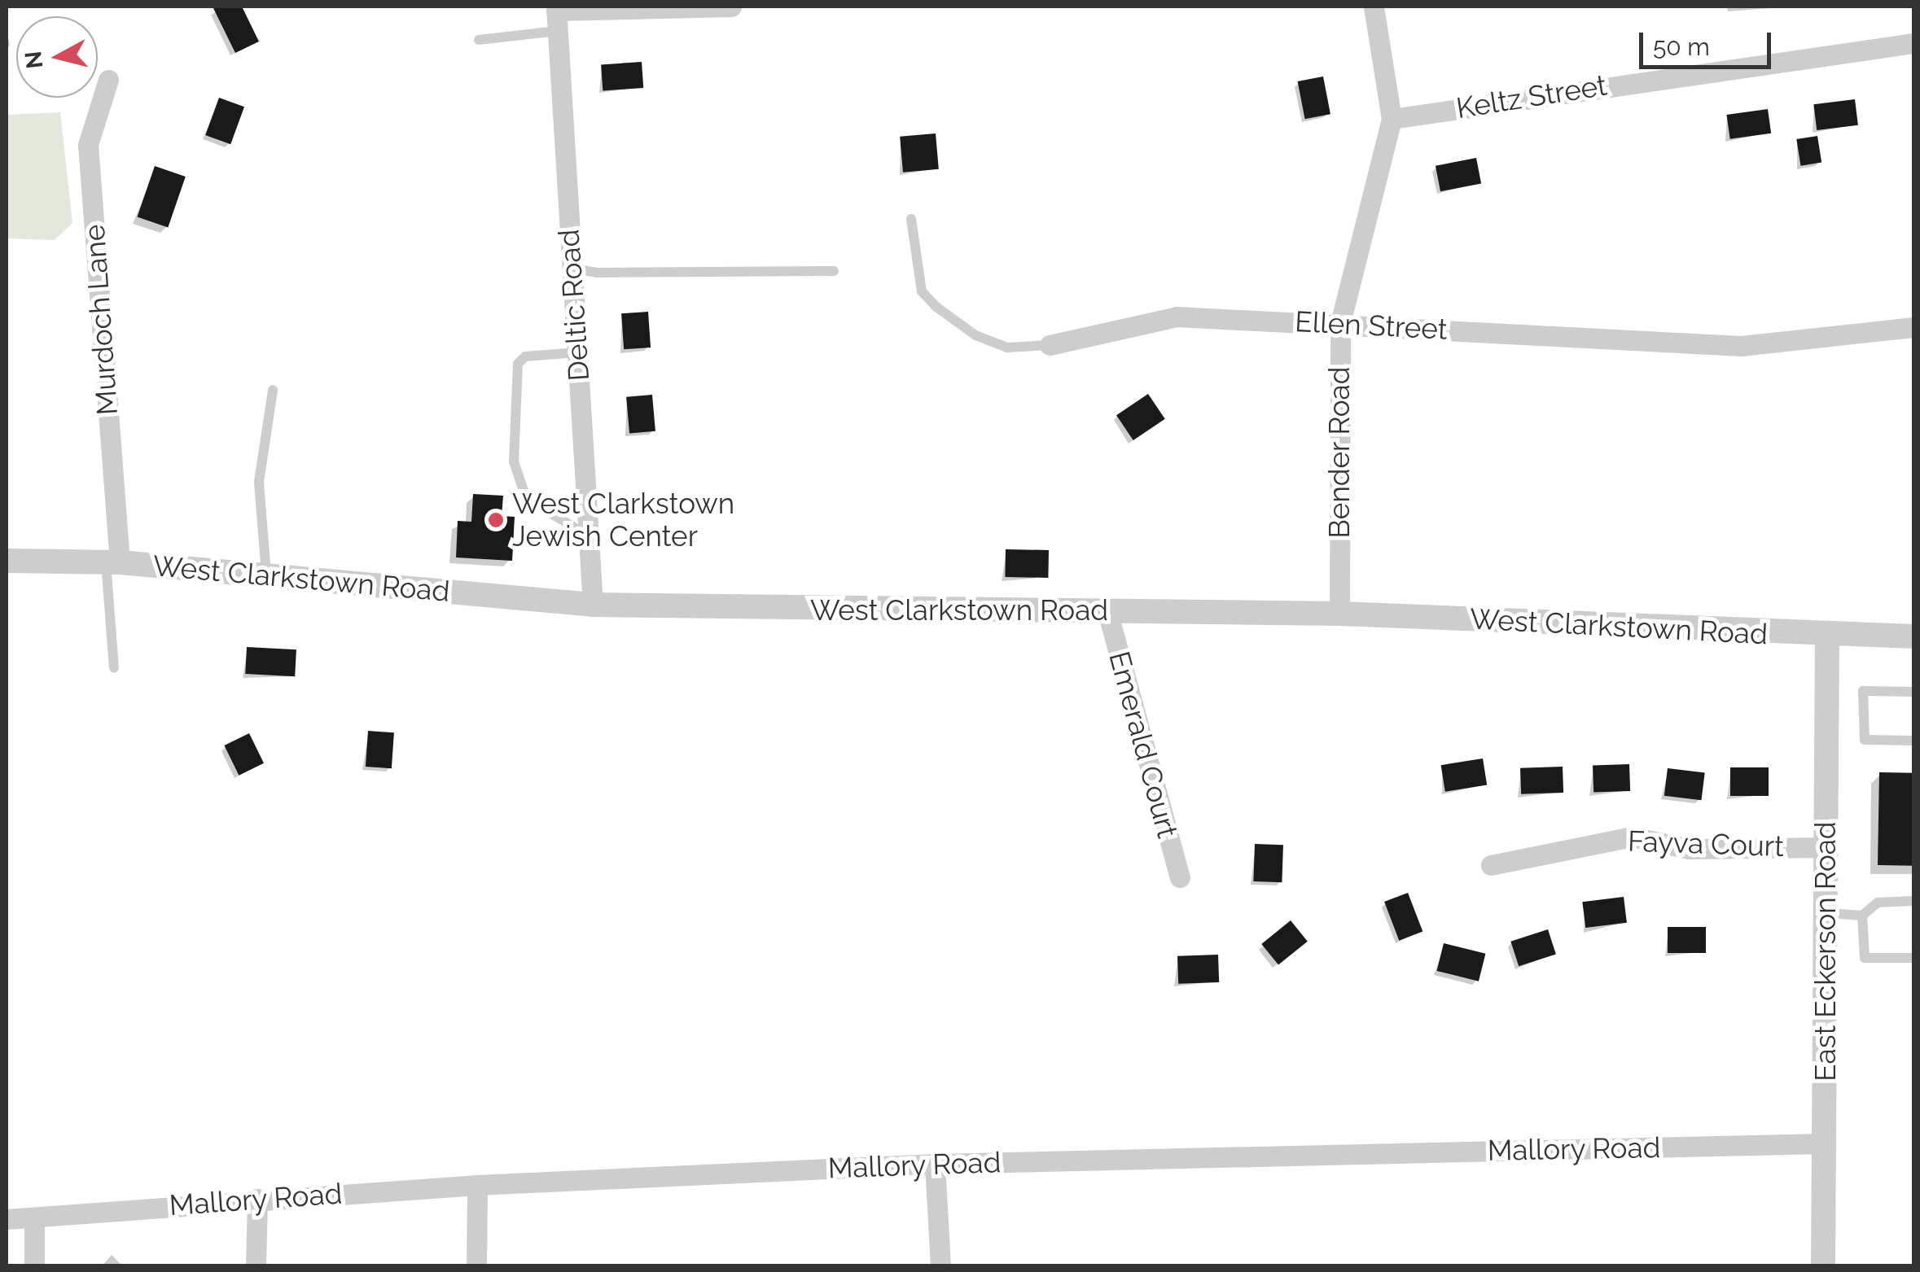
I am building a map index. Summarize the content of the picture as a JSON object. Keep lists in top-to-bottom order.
{
  "streets": {
    "street": [
      "Keltz Street",
      "Deltic Road",
      "Murdoch Lane",
      "Ellen Street",
      "Bender Road",
      "West Clarkstown Road",
      "Emerald Court",
      "Fayva Court",
      "East Eckerson Road",
      "Mallory Road"
    ]
  },
  "crossings": [
    ["Keltz Street", "Bender Road"],
    ["Deltic Road", "West Clarkstown Road"],
    ["Murdoch Lane", "West Clarkstown Road"],
    ["Ellen Street", "Bender Road"],
    ["Bender Road", "West Clarkstown Road"],
    ["West Clarkstown Road", "Emerald Court"],
    ["West Clarkstown Road", "East Eckerson Road"],
    ["Fayva Court", "East Eckerson Road"],
    ["East Eckerson Road", "Mallory Road"]
  ],
  "places": ["West Clarkstown Jewish Center"],
  "scale_bar": "50 m",
  "north": "left"
}
